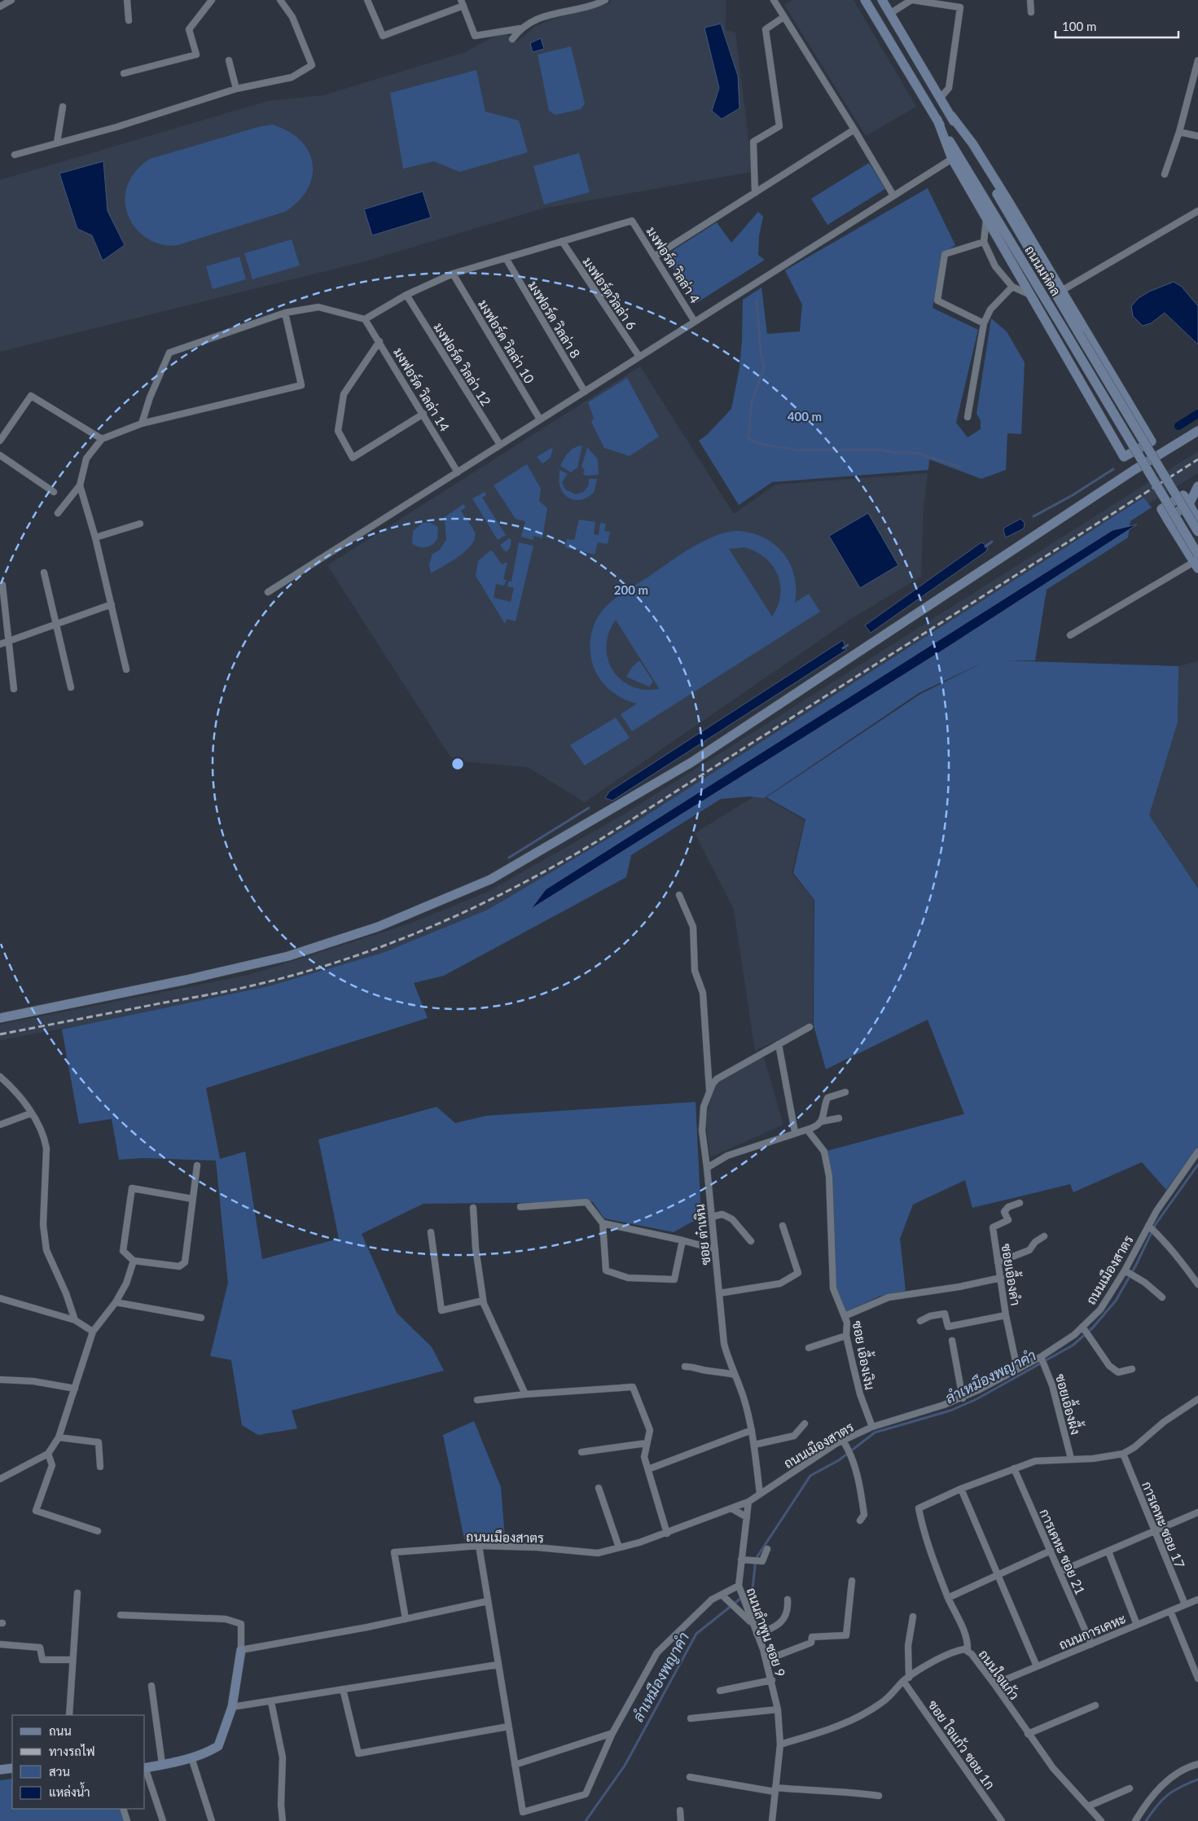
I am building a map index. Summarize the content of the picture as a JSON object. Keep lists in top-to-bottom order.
{
  "streets": {
    "main road": ["ถนนมหิดล"],
    "street": [
      "มงฟอร์ด วิลล่า 4",
      "มงฟอร์ตวิลล่า 6",
      "มงฟอร์ด วิลล่า 8",
      "มงฟอร์ด วิลล่า 10",
      "มงฟอร์ด วิลล่า 12",
      "มงฟอร์ด วิลล่า 14",
      "ซอย ต๋าเหิน",
      "ถนนเมืองสาตร",
      "ซอยเอื้องคำ",
      "ซอย เอื้องเงิน",
      "ซอยเอื้องผื้ง",
      "การเคหะ ซอย 17",
      "การเคหะ ซอย 21",
      "ถนนการเคหะ",
      "ถนนลำพูน ซอย 9",
      "ถนนใจแก้ว",
      "ซอย ใจแก้ว ซอย 1ก"
    ]
  },
  "crossings": [
    ["มงฟอร์ด วิลล่า 4", "มงฟอร์ตวิลล่า 6"],
    ["ซอย ต๋าเหิน", "ถนนเมืองสาตร"],
    ["ถนนเมืองสาตร", "ซอยเอื้องคำ"],
    ["ถนนเมืองสาตร", "ซอย เอื้องเงิน"],
    ["ถนนเมืองสาตร", "ซอยเอื้องผื้ง"],
    ["ถนนเมืองสาตร", "ถนนลำพูน ซอย 9"],
    ["การเคหะ ซอย 17", "ถนนการเคหะ"],
    ["การเคหะ ซอย 21", "ถนนการเคหะ"],
    ["ถนนการเคหะ", "ถนนใจแก้ว"],
    ["ถนนลำพูน ซอย 9", "ถนนใจแก้ว"],
    ["ถนนใจแก้ว", "ซอย ใจแก้ว ซอย 1ก"]
  ],
  "water": ["ลำเหมืองพญาคำ"],
  "legend": [
    "ถนน",
    "ทางรถไฟ",
    "สวน",
    "แหล่งน้ำ"
  ],
  "scale_bar": "100 m",
  "rings": ["400 m", "200 m"]
}
